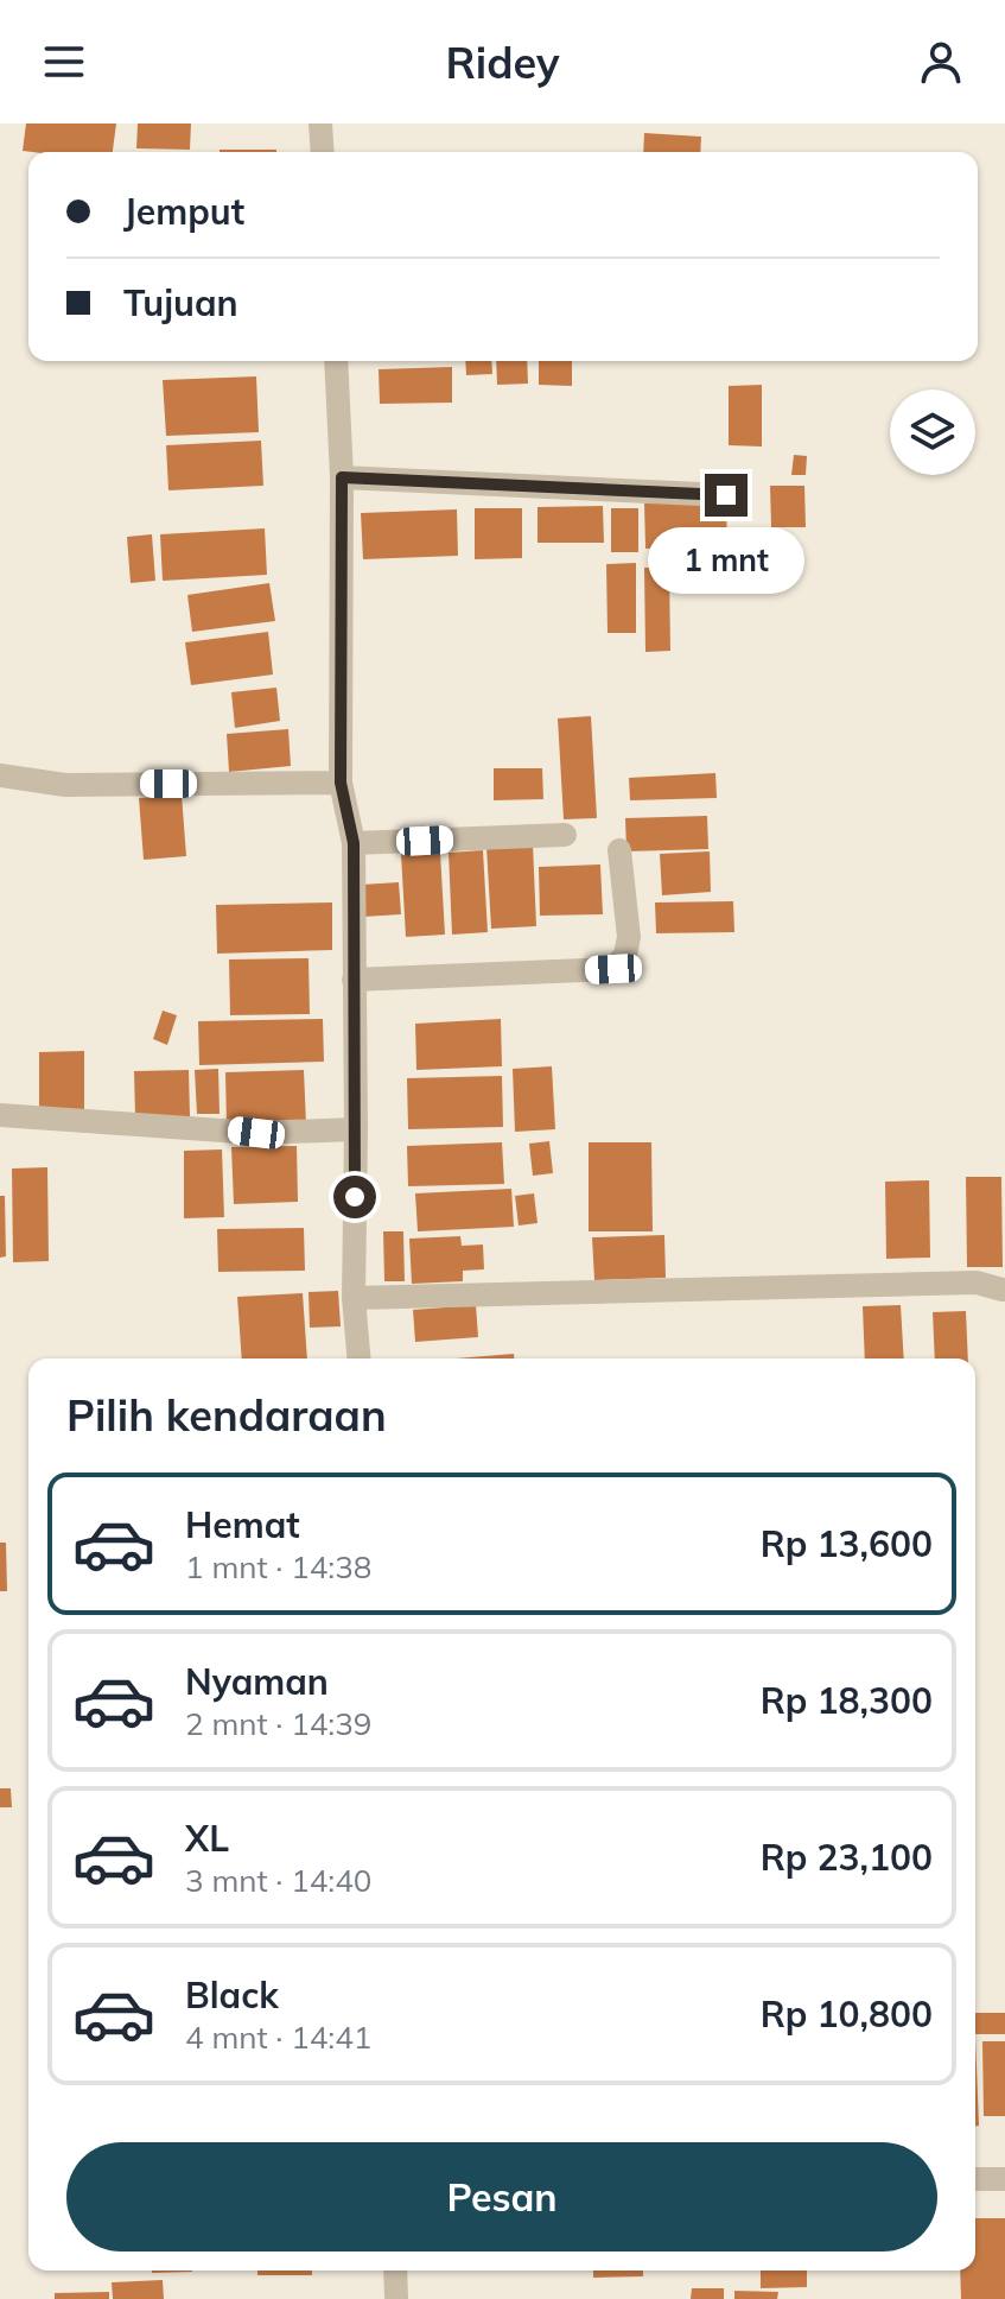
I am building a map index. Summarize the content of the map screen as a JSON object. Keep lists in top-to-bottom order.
{
  "page": {
    "header": "Ridey",
    "banner": ["Jemput", "Tujuan"],
    "bubble": "1 mnt",
    "heading": "Pilih kendaraan",
    "list": [
      {
        "name": "Hemat",
        "note": "1 mnt · 14:38",
        "value": "Rp 13,600"
      },
      {
        "name": "Nyaman",
        "note": "2 mnt · 14:39",
        "value": "Rp 18,300"
      },
      {
        "name": "XL",
        "note": "3 mnt · 14:40",
        "value": "Rp 23,100"
      },
      {
        "name": "Black",
        "note": "4 mnt · 14:41",
        "value": "Rp 10,800"
      }
    ],
    "buttons": "Pesan"
  }
}
